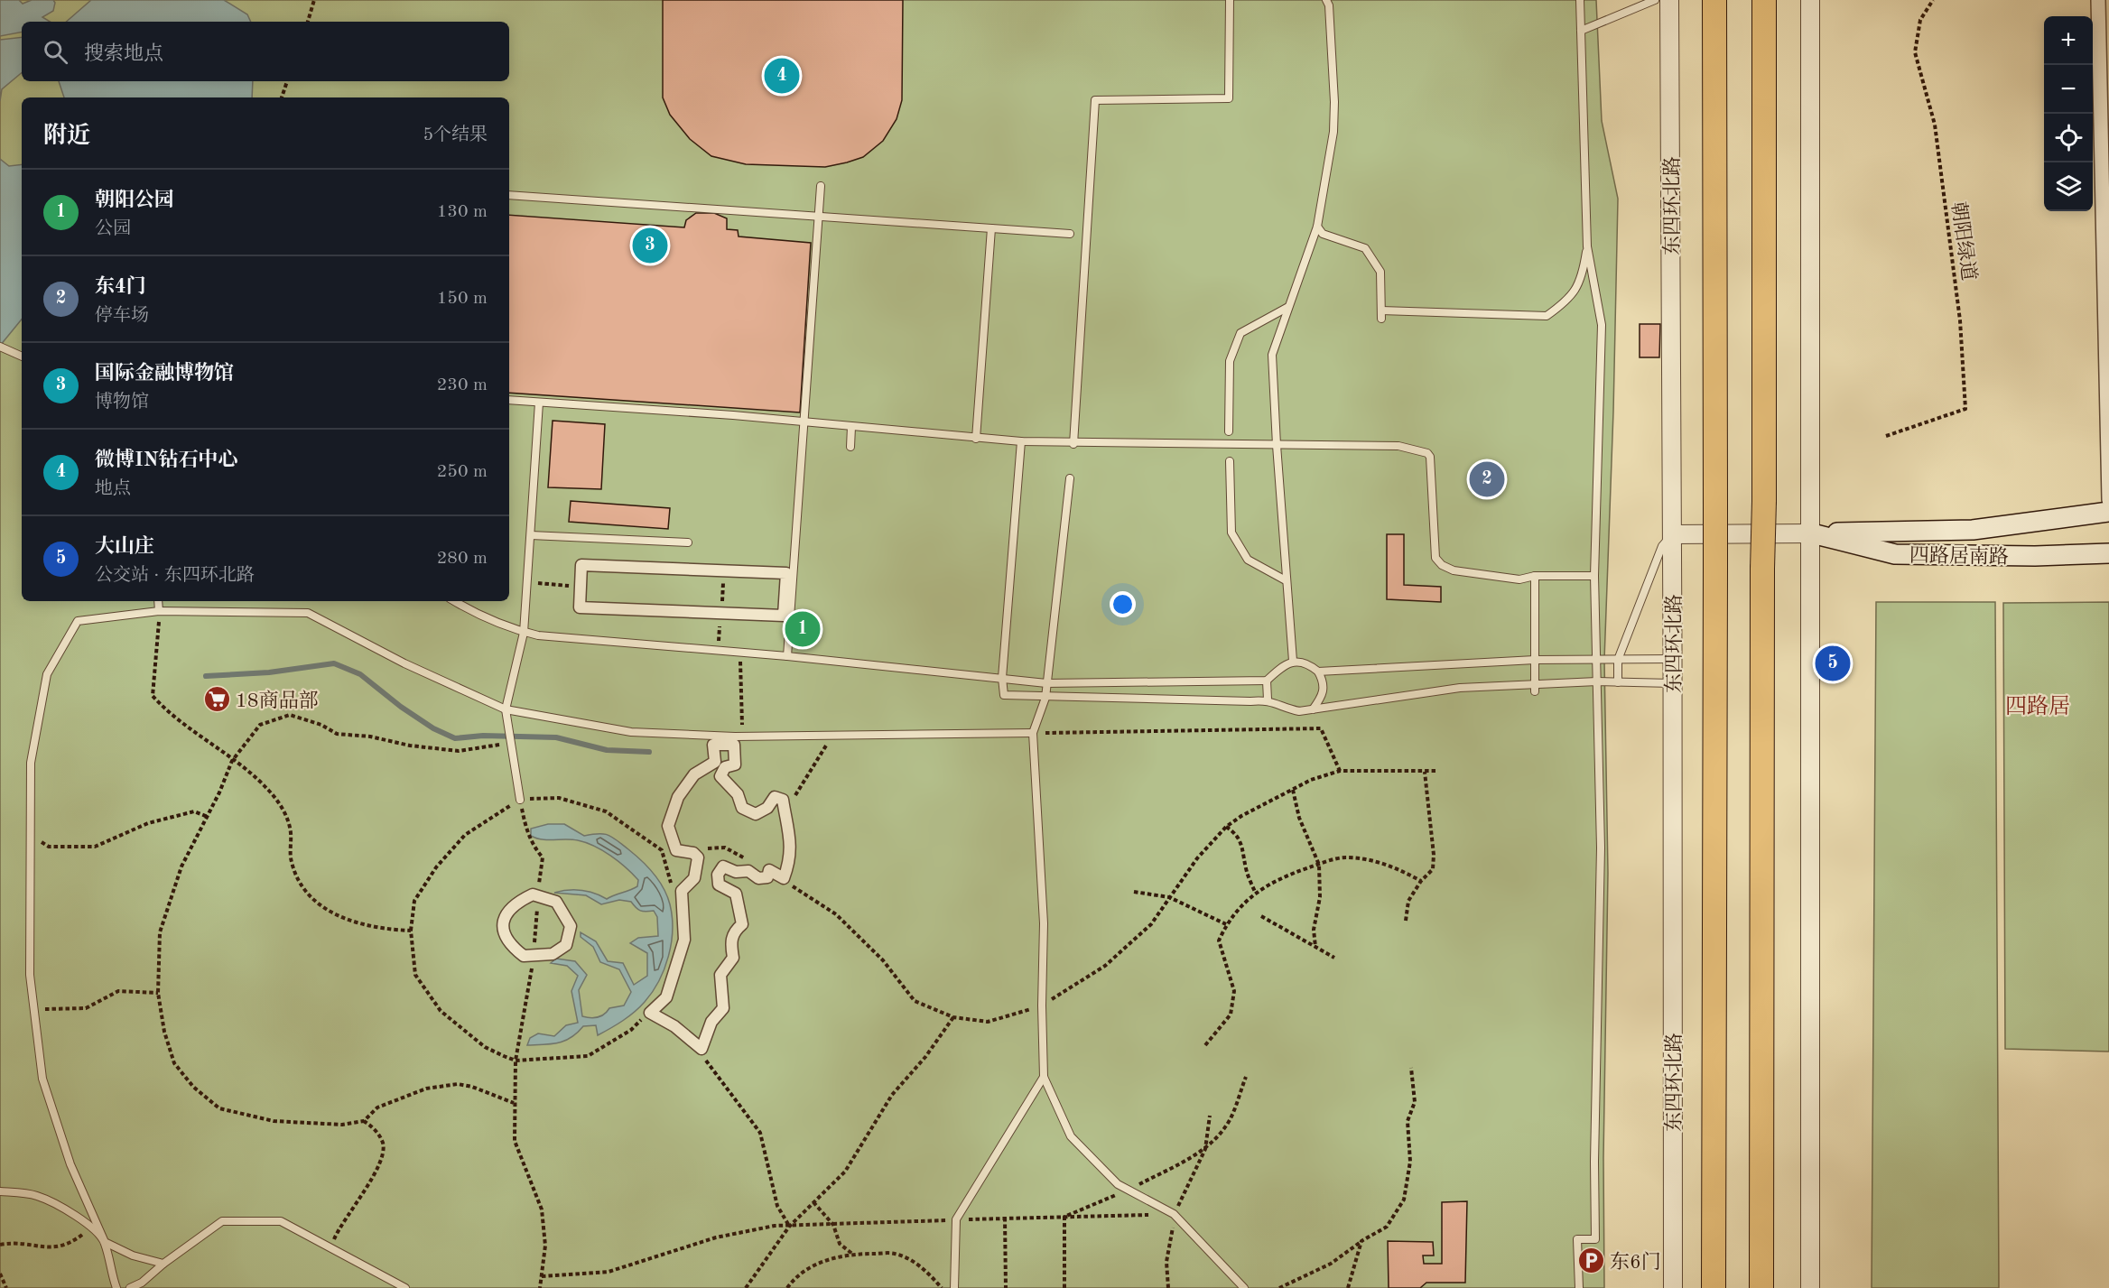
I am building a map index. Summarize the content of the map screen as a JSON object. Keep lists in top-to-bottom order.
{
  "streets": {
    "highway": ["东四环北路"],
    "main road": ["四路居南路"],
    "path": ["朝阳绿道"]
  },
  "districts": ["四路居"],
  "places": {
    "supermarket": ["18商品部"],
    "parking": ["东6门"]
  },
  "page": {
    "map_buttons": ["+", "−"],
    "search": "搜索地点",
    "pins": [
      "4",
      "3",
      "2",
      "1",
      "5"
    ],
    "heading": ["附近", "5个结果"],
    "list": [
      {
        "mark": "1",
        "name": "朝阳公园",
        "note": "公园",
        "value": "130 m"
      },
      {
        "mark": "2",
        "name": "东4门",
        "note": "停车场",
        "value": "150 m"
      },
      {
        "mark": "3",
        "name": "国际金融博物馆",
        "note": "博物馆",
        "value": "230 m"
      },
      {
        "mark": "4",
        "name": "微博IN钻石中心",
        "note": "地点",
        "value": "250 m"
      },
      {
        "mark": "5",
        "name": "大山庄",
        "note": "公交站 · 东四环北路",
        "value": "280 m"
      }
    ]
  }
}
